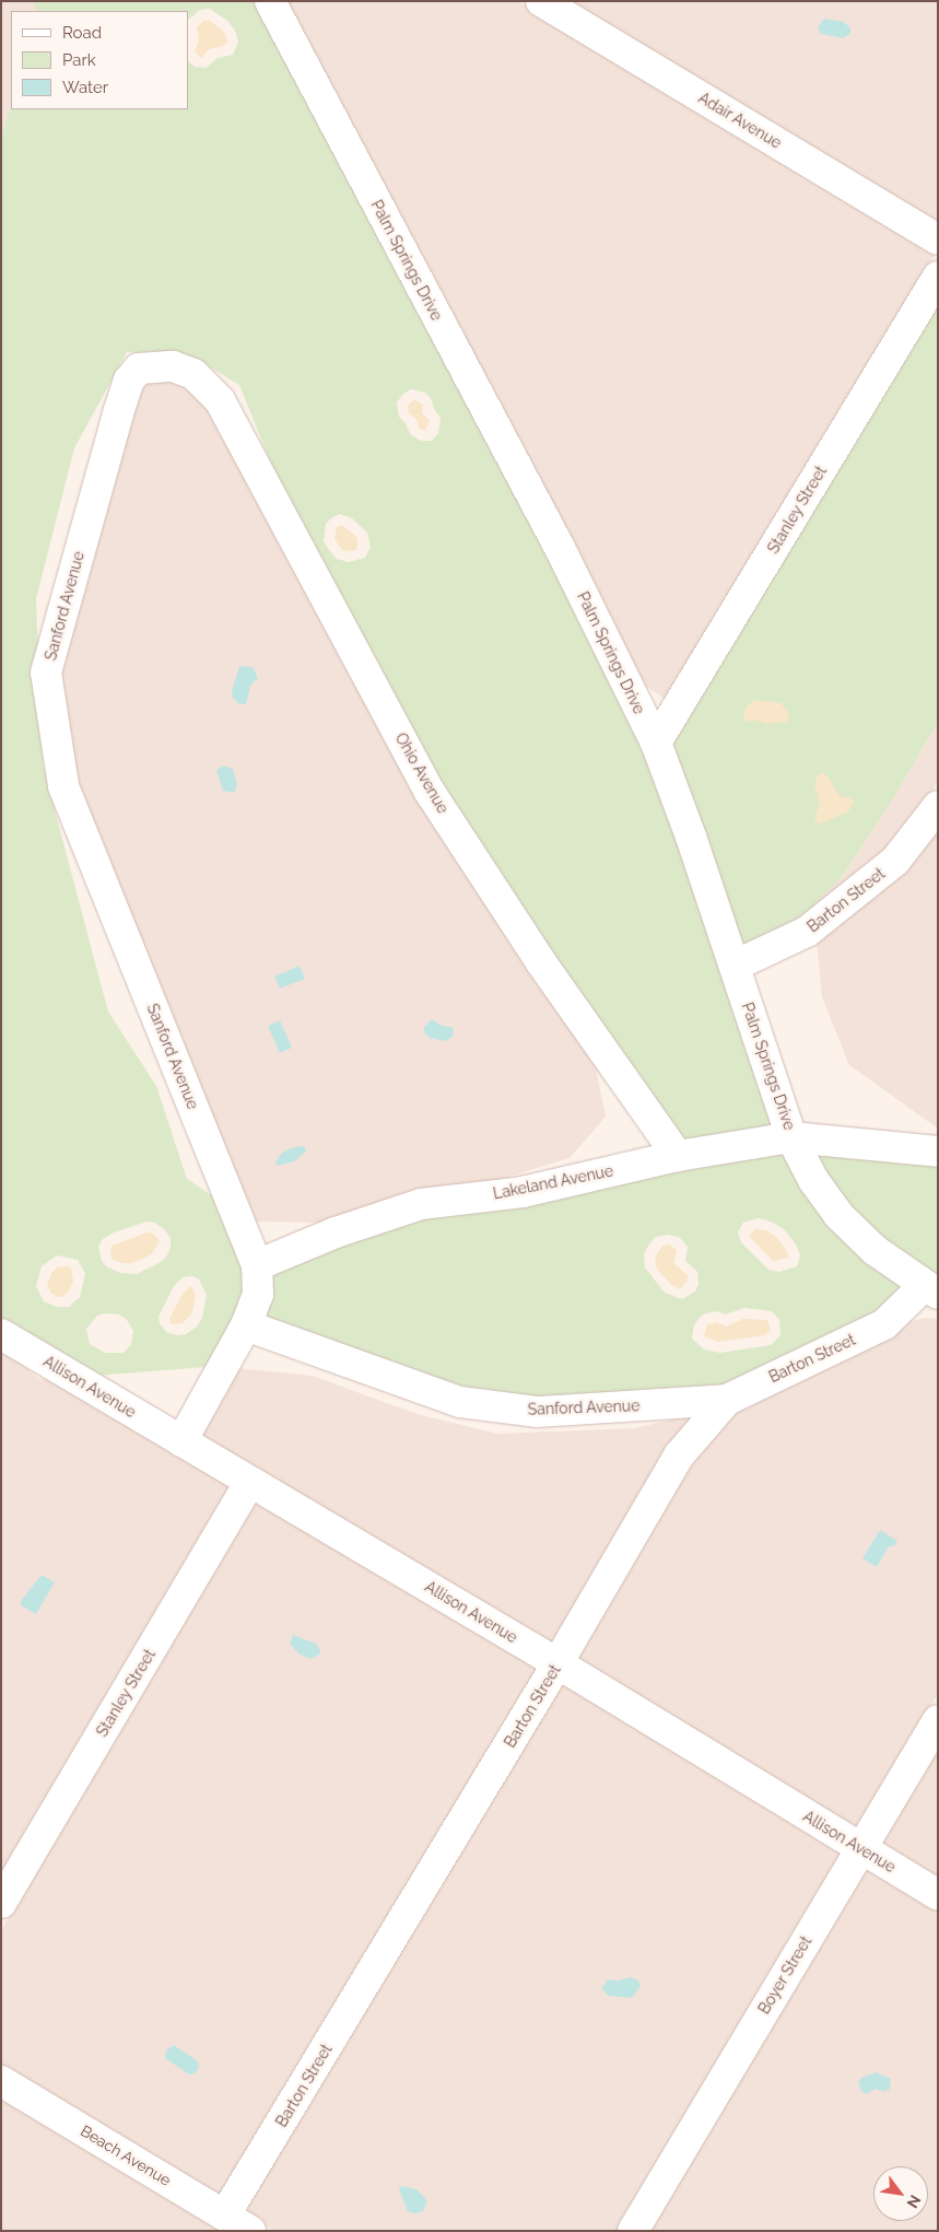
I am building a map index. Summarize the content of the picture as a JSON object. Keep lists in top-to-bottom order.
{
  "streets": {
    "street": [
      "Adair Avenue",
      "Palm Springs Drive",
      "Stanley Street",
      "Sanford Avenue",
      "Ohio Avenue",
      "Barton Street",
      "Lakeland Avenue",
      "Allison Avenue",
      "Boyer Street",
      "Beach Avenue"
    ]
  },
  "crossings": [
    ["Palm Springs Drive", "Stanley Street"],
    ["Palm Springs Drive", "Barton Street"],
    ["Palm Springs Drive", "Lakeland Avenue"],
    ["Stanley Street", "Allison Avenue"],
    ["Sanford Avenue", "Ohio Avenue"],
    ["Sanford Avenue", "Barton Street"],
    ["Sanford Avenue", "Lakeland Avenue"],
    ["Ohio Avenue", "Lakeland Avenue"],
    ["Barton Street", "Allison Avenue"],
    ["Barton Street", "Beach Avenue"],
    ["Allison Avenue", "Boyer Street"]
  ],
  "legend": ["Road", "Park", "Water"],
  "north": "bottom right"
}
